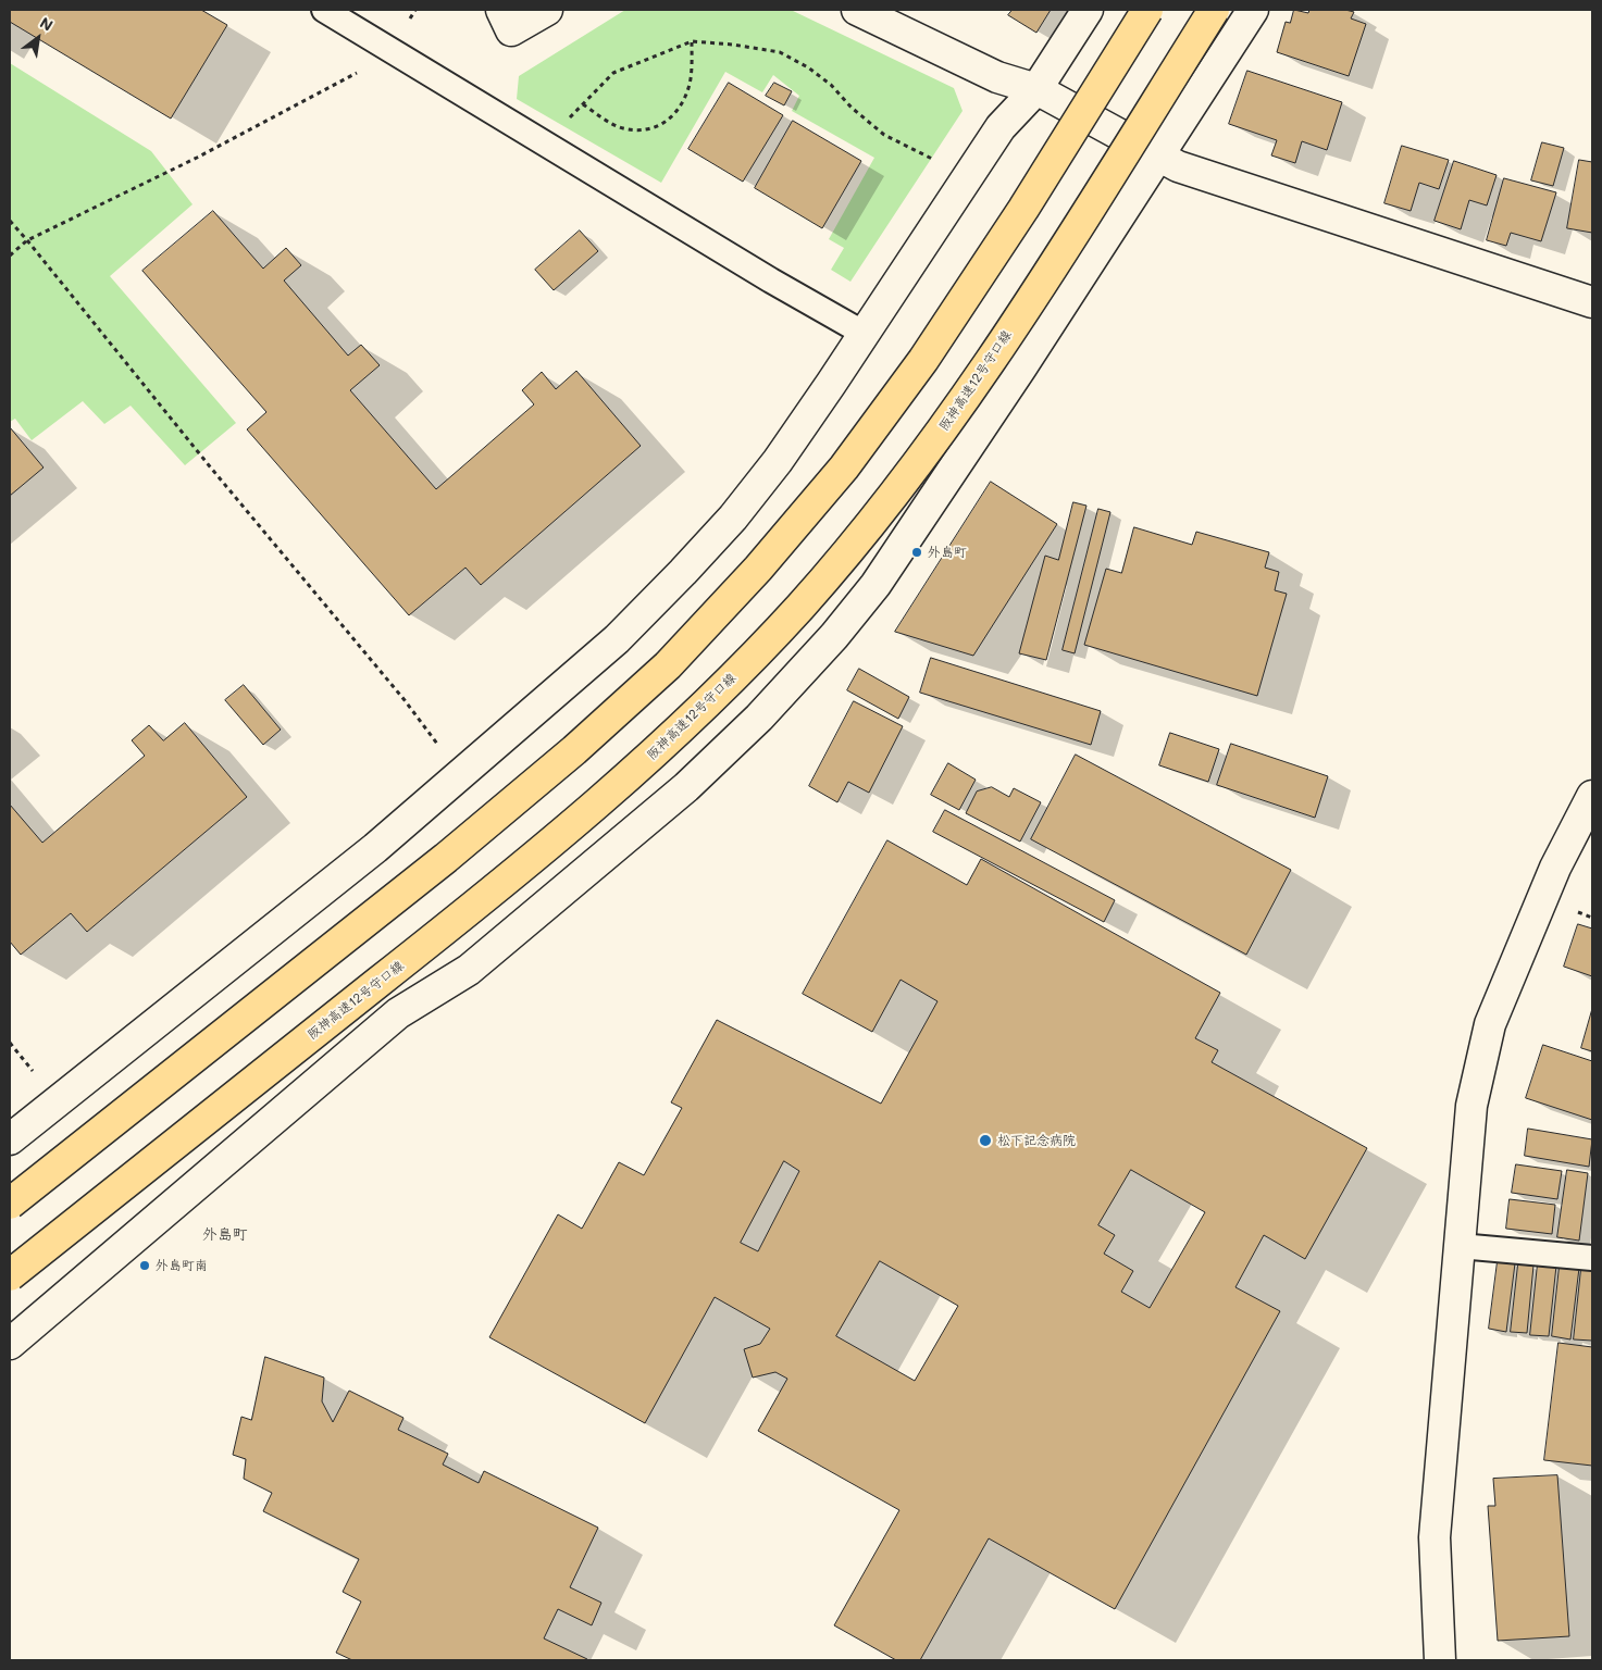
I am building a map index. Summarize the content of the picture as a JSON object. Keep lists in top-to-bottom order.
{
  "streets": {
    "highway": ["阪神高速12号守口線"]
  },
  "districts": ["外島町"],
  "places": ["外島町", "松下記念病院", "外島町南"],
  "north": "top right"
}
